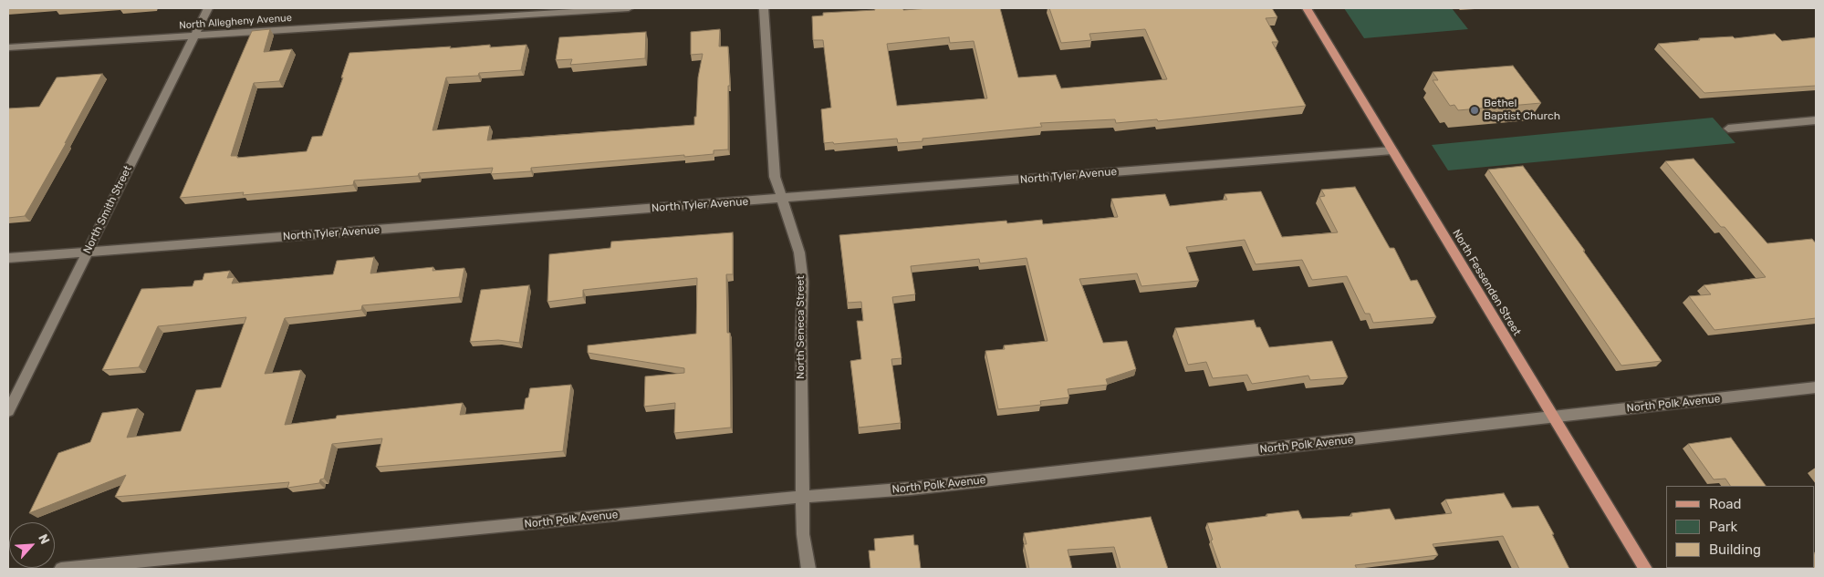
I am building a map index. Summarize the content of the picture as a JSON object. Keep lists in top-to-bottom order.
{
  "streets": {
    "main road": ["North Fessenden Street"],
    "street": [
      "North Allegheny Avenue",
      "North Tyler Avenue",
      "North Smith Street",
      "North Seneca Street",
      "North Polk Avenue"
    ]
  },
  "crossings": [
    ["North Allegheny Avenue", "North Smith Street"],
    ["North Tyler Avenue", "North Smith Street"],
    ["North Tyler Avenue", "North Fessenden Street"],
    ["North Tyler Avenue", "North Seneca Street"],
    ["North Fessenden Street", "North Polk Avenue"],
    ["North Seneca Street", "North Polk Avenue"]
  ],
  "places": ["Bethel Baptist Church"],
  "legend": ["Road", "Park", "Building"],
  "north": "top right"
}
